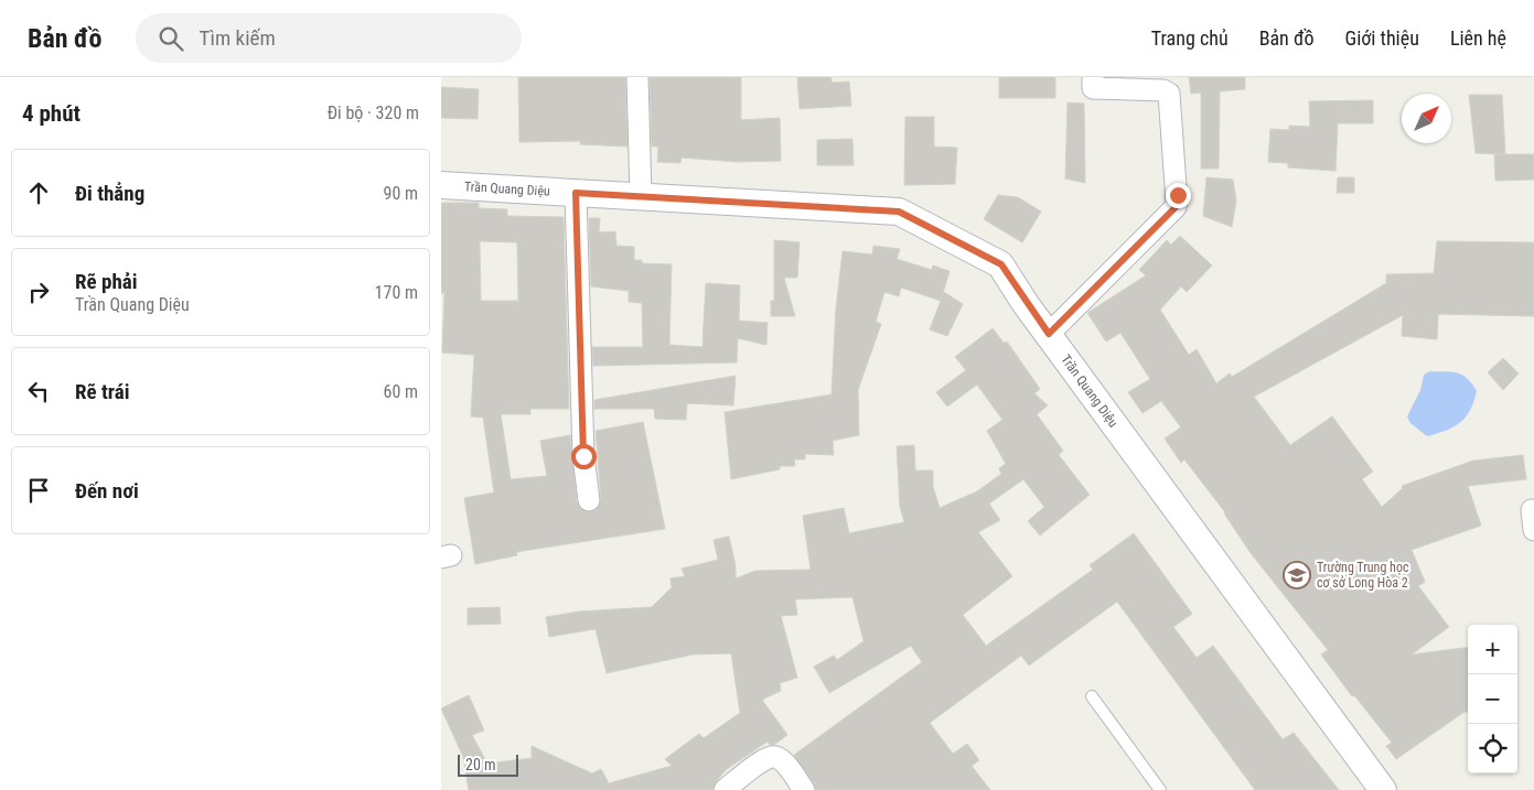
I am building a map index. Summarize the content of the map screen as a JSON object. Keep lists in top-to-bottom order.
{
  "streets": {
    "street": ["Trần Quang Diệu"]
  },
  "places": {
    "school or university": ["Trường Trung học cơ sở Long Hòa 2"]
  },
  "scale_bar": "20 m",
  "north": "top right",
  "page": {
    "header": "Bản đồ",
    "search": "Tìm kiếm",
    "nav": [
      "Trang chủ",
      "Bản đồ",
      "Giới thiệu",
      "Liên hệ"
    ],
    "heading": ["4 phút", "Đi bộ · 320 m"],
    "list": [
      ["Đi thẳng", "90 m"],
      ["Rẽ phải", "Trần Quang Diệu", "170 m"],
      ["Rẽ trái", "60 m"],
      "Đến nơi"
    ],
    "map_buttons": ["+", "−"],
    "scale": "20 m"
  }
}
